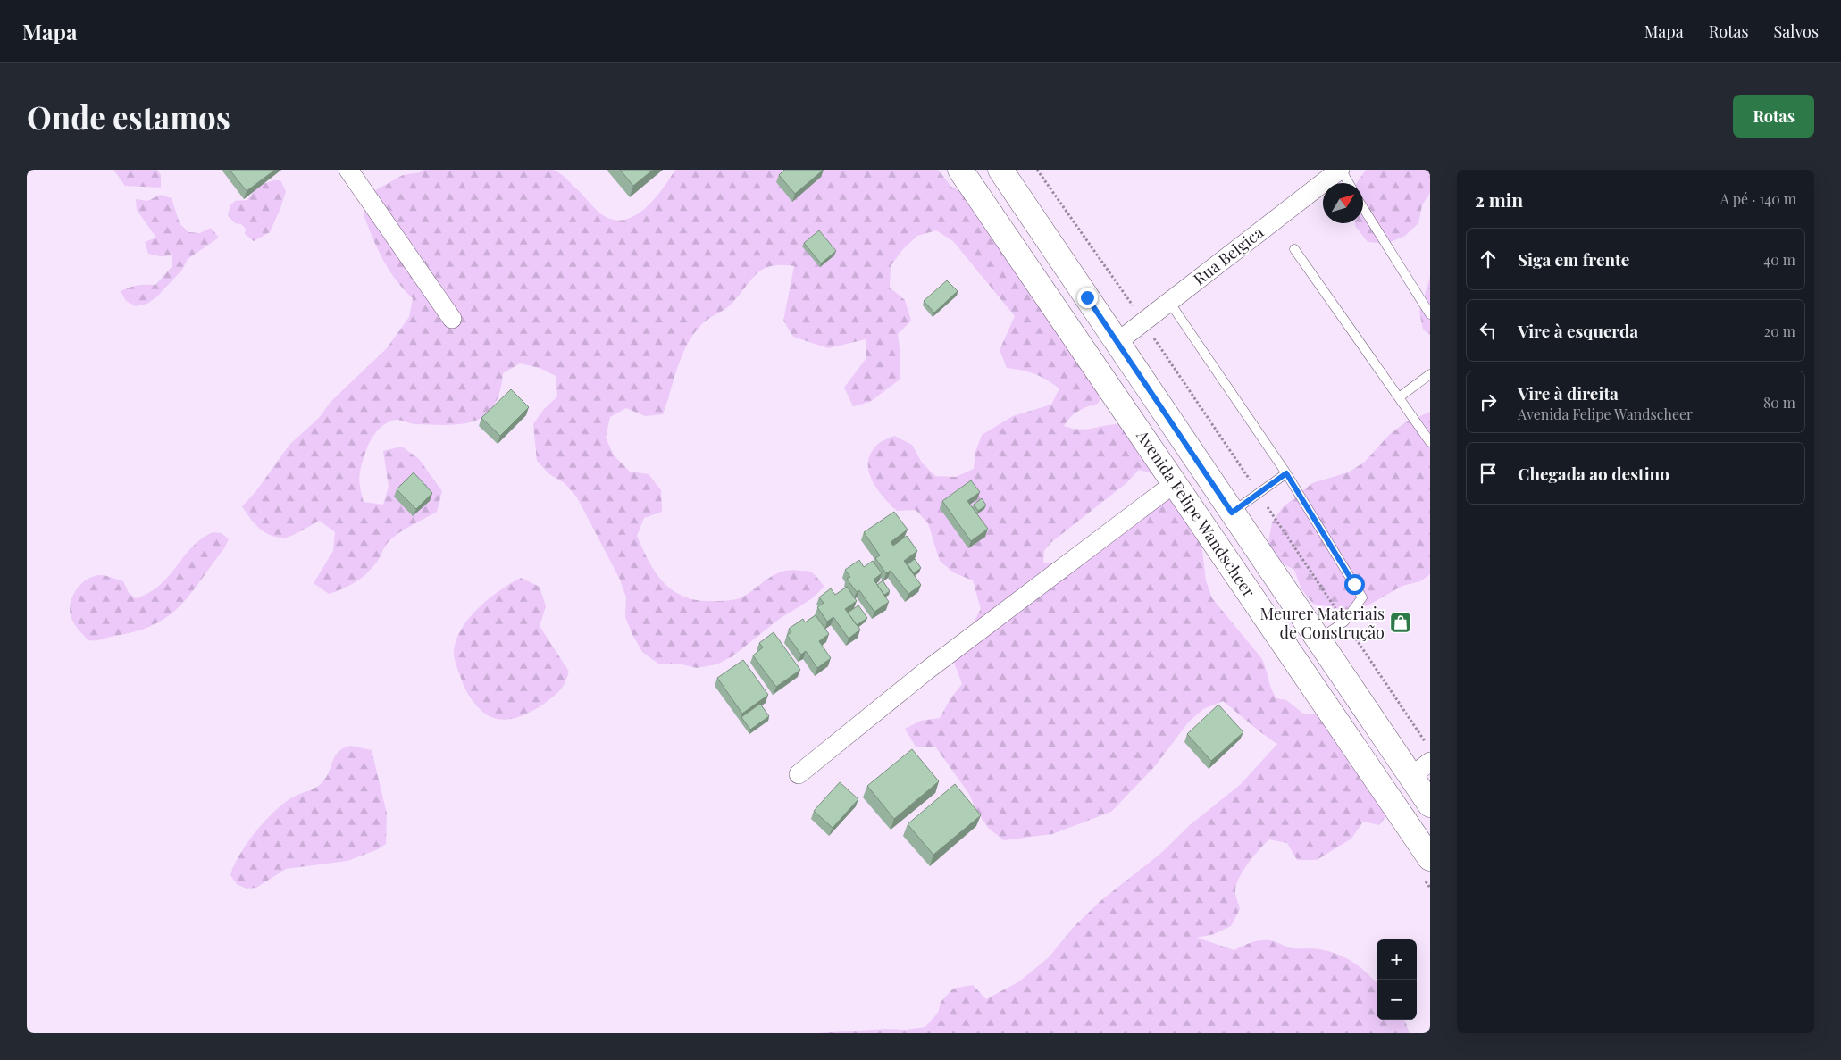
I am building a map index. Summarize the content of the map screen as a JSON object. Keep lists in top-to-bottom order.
{
  "streets": {
    "main road": ["Avenida Felipe Wandscheer"],
    "street": ["Rua Belgica"]
  },
  "crossings": [
    ["Rua Belgica", "Avenida Felipe Wandscheer"]
  ],
  "places": {
    "shop": ["Meurer Materiais de Construção"]
  },
  "north": "top right",
  "page": {
    "header": "Mapa",
    "nav": ["Mapa", "Rotas", "Salvos"],
    "buttons": "Rotas",
    "title": "Onde estamos",
    "heading": ["2 min", "A pé · 140 m"],
    "list": [
      ["Siga em frente", "40 m"],
      ["Vire à esquerda", "20 m"],
      ["Vire à direita", "Avenida Felipe Wandscheer", "80 m"],
      "Chegada ao destino"
    ],
    "map_buttons": ["+", "−"]
  }
}
